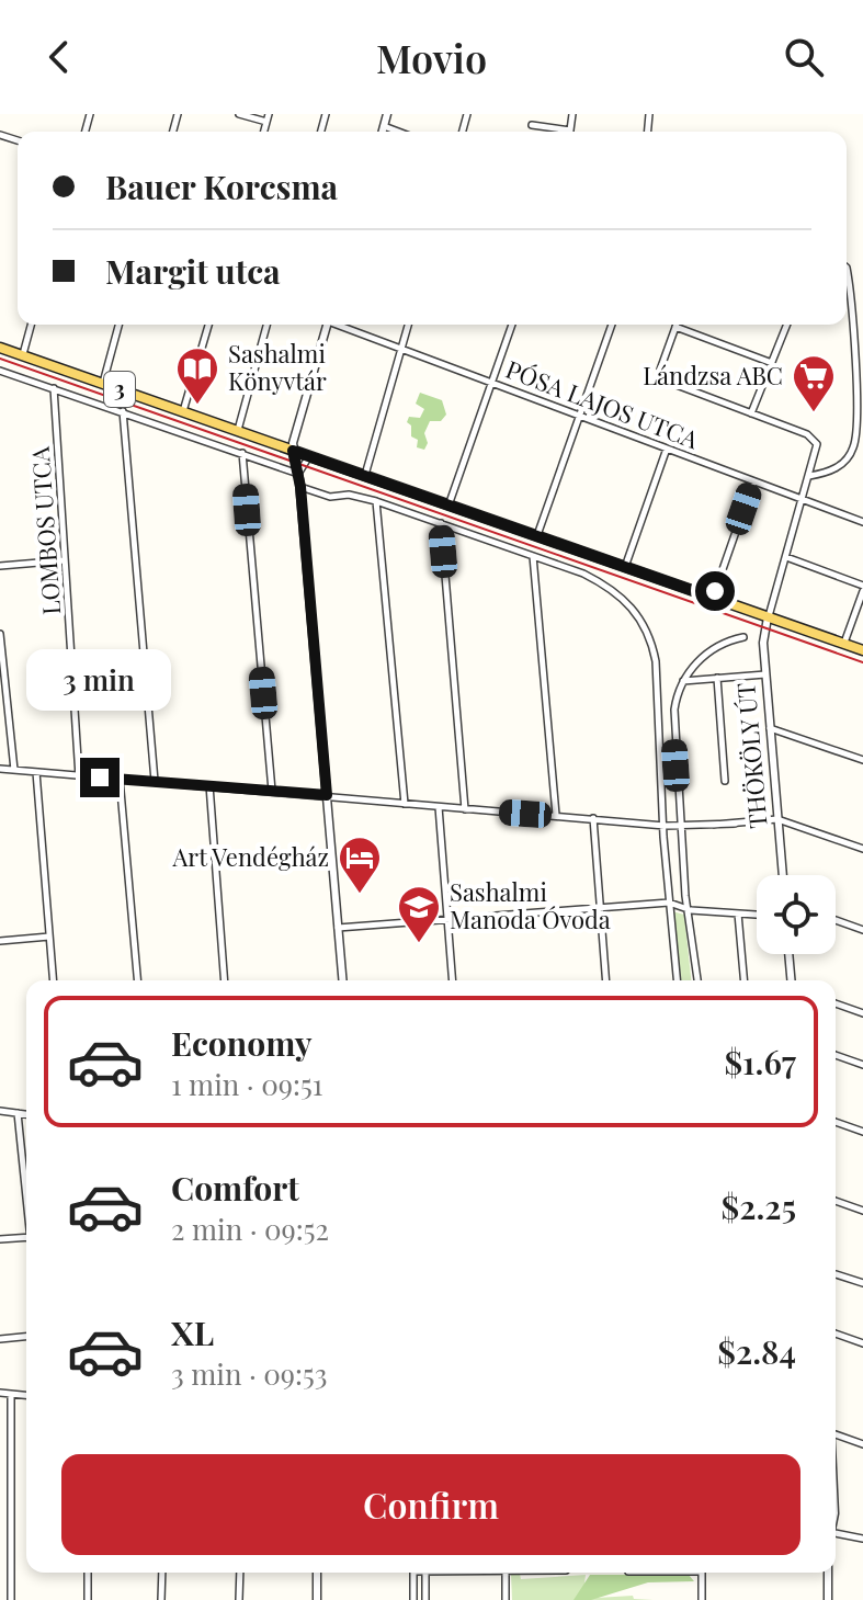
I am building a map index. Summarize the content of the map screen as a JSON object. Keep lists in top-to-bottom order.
{
  "streets": {
    "main road": ["3"],
    "street": ["PÓSA LAJOS UTCA", "LOMBOS UTCA", "THÖKÖLY ÚT"]
  },
  "crossings": [
    ["3", "THÖKÖLY ÚT"]
  ],
  "places": {
    "library": ["Sashalmi Könyvtár"],
    "supermarket": ["Lándzsa ABC"],
    "hotel": ["Art Vendégház"],
    "school or university": ["Sashalmi Manoda Óvoda"]
  },
  "page": {
    "header": "Movio",
    "banner": ["Bauer Korcsma", "Margit utca"],
    "bubble": "3 min",
    "list": [
      {
        "name": "Economy",
        "note": "1 min · 09:51",
        "value": "$1.67"
      },
      {
        "name": "Comfort",
        "note": "2 min · 09:52",
        "value": "$2.25"
      },
      {
        "name": "XL",
        "note": "3 min · 09:53",
        "value": "$2.84"
      }
    ],
    "buttons": "Confirm"
  }
}
